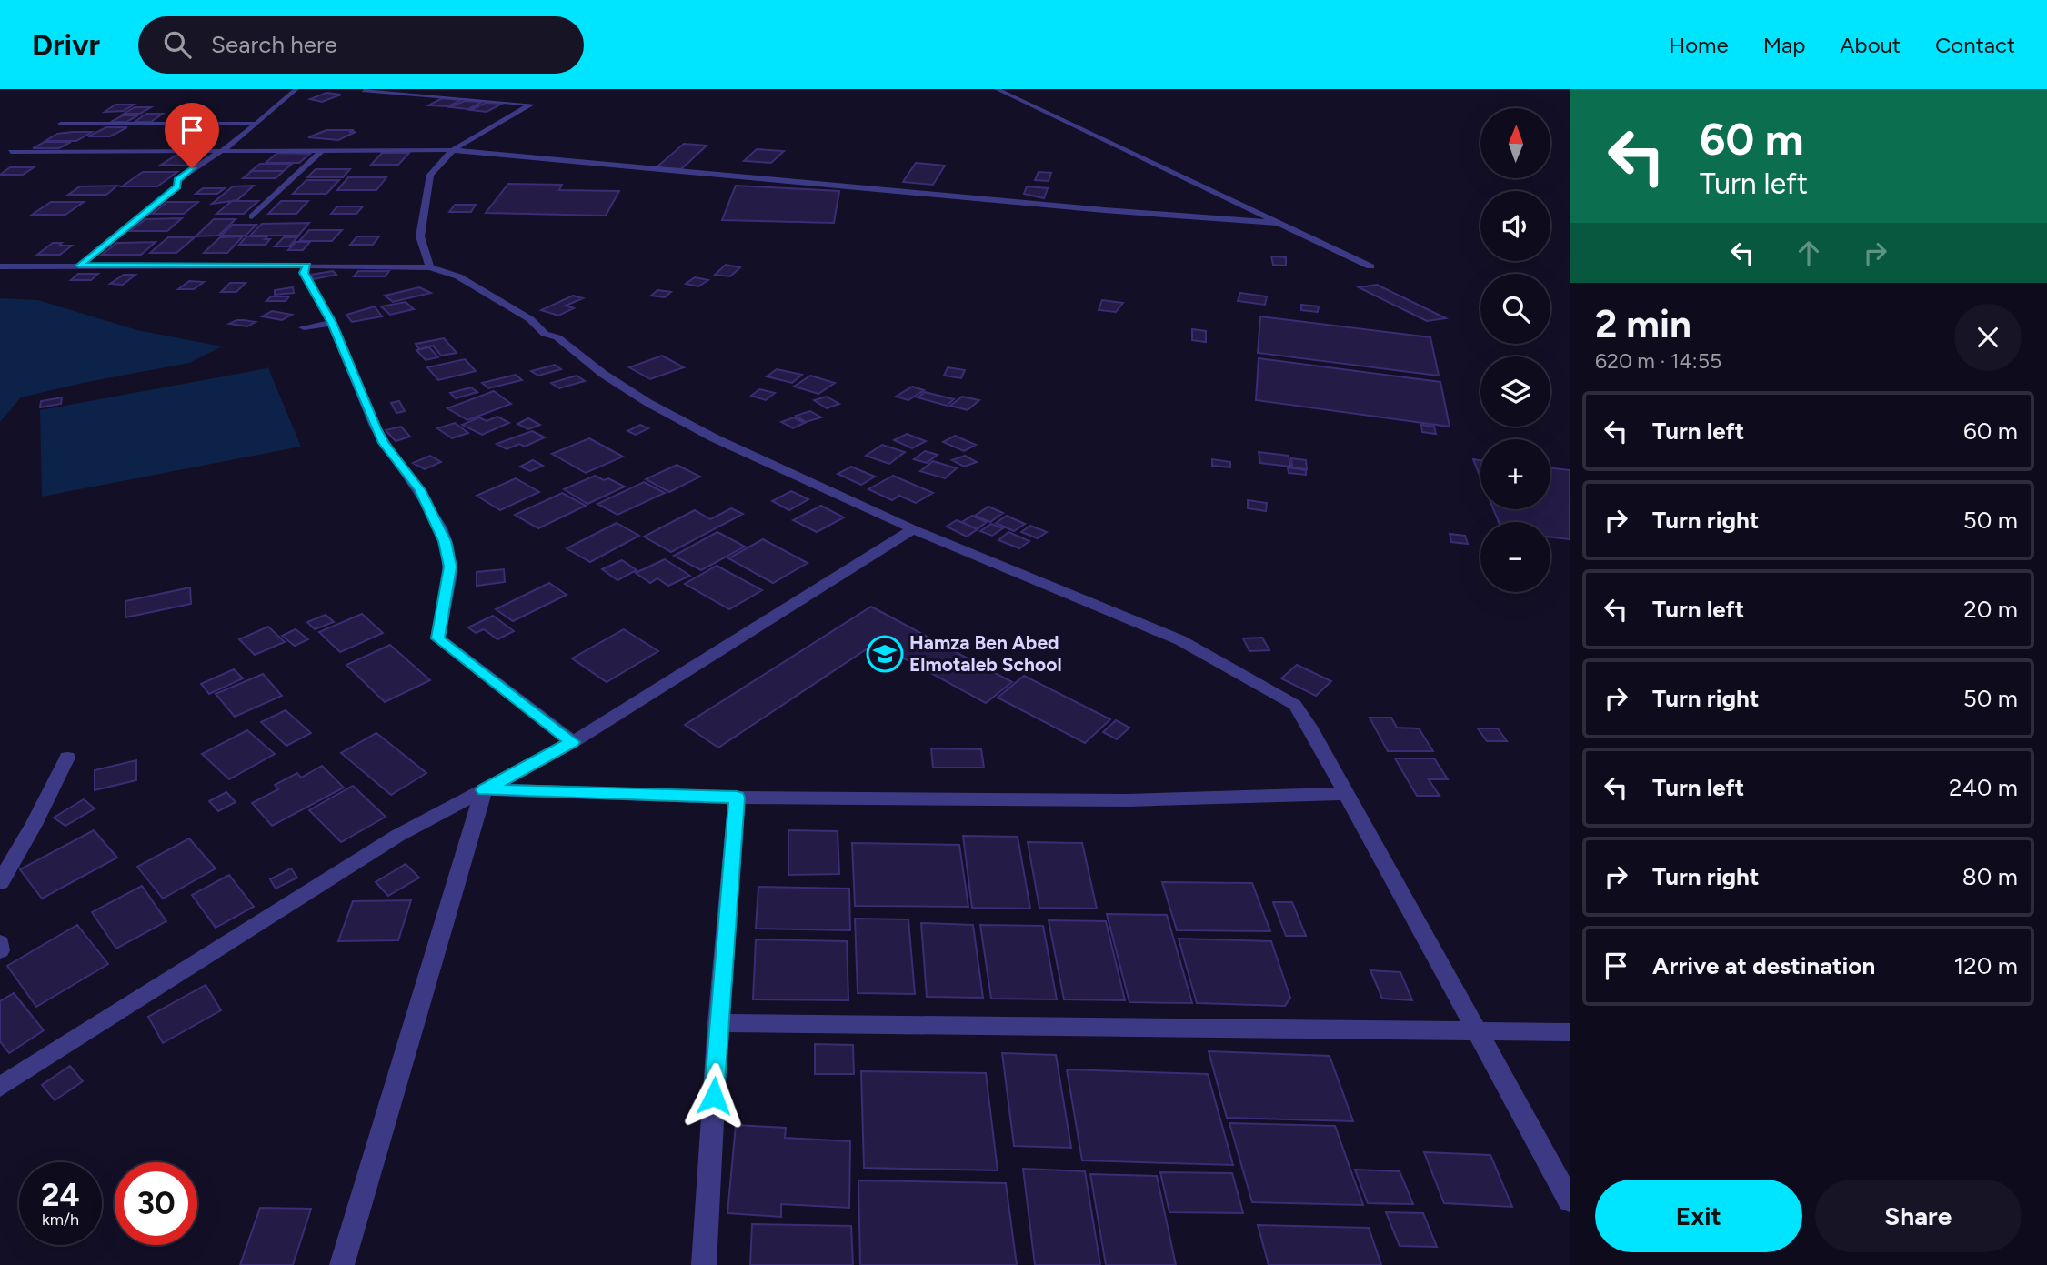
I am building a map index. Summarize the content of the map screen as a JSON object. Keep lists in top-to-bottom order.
{
  "places": {
    "school or university": ["Hamza Ben Abed Elmotaleb School"]
  },
  "north": "top",
  "page": {
    "header": "Drivr",
    "search": "Search here",
    "nav": [
      "Home",
      "Map",
      "About",
      "Contact"
    ],
    "turn": ["60 m", "Turn left"],
    "map_buttons": ["+", "−"],
    "heading": ["2 min", "620 m · 14:55"],
    "list": [
      {
        "name": "Turn left",
        "value": "60 m"
      },
      {
        "name": "Turn right",
        "value": "50 m"
      },
      {
        "name": "Turn left",
        "value": "20 m"
      },
      {
        "name": "Turn right",
        "value": "50 m"
      },
      {
        "name": "Turn left",
        "value": "240 m"
      },
      {
        "name": "Turn right",
        "value": "80 m"
      },
      {
        "name": "Arrive at destination",
        "value": "120 m"
      }
    ],
    "speed": "24 km/h",
    "limit": "30",
    "buttons": ["Exit", "Share"]
  }
}
